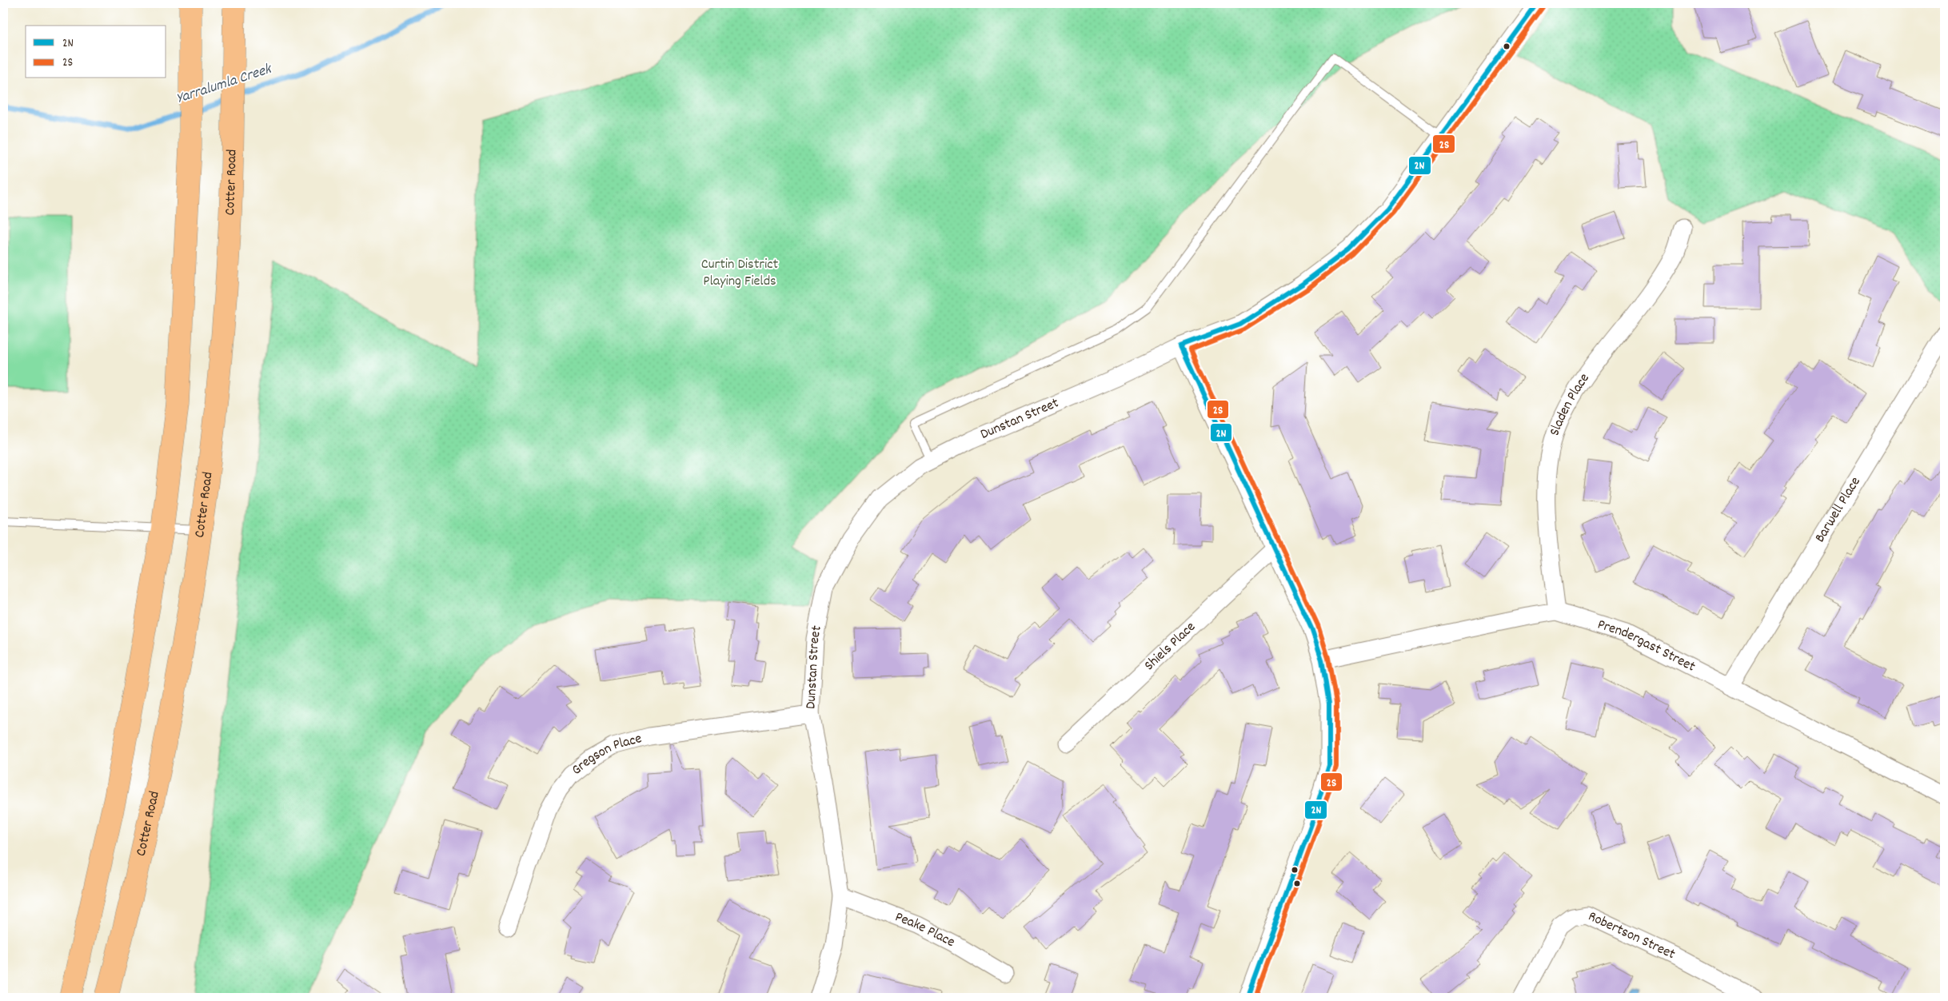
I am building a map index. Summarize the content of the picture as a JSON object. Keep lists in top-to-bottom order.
{
  "streets": {
    "main road": ["Cotter Road"],
    "street": [
      "Sladen Place",
      "Dunstan Street",
      "Barwell Place",
      "Shiels Place",
      "Prendergast Street",
      "Gregson Place",
      "Peake Place",
      "Robertson Street"
    ]
  },
  "crossings": [
    ["Sladen Place", "Prendergast Street"],
    ["Dunstan Street", "Gregson Place"],
    ["Dunstan Street", "Peake Place"],
    ["Barwell Place", "Prendergast Street"]
  ],
  "water": ["Yarralumla Creek"],
  "parks": ["Curtin District Playing Fields"],
  "lines": ["transit line 2N", "transit line 2S"],
  "legend": ["2N", "2S"]
}
